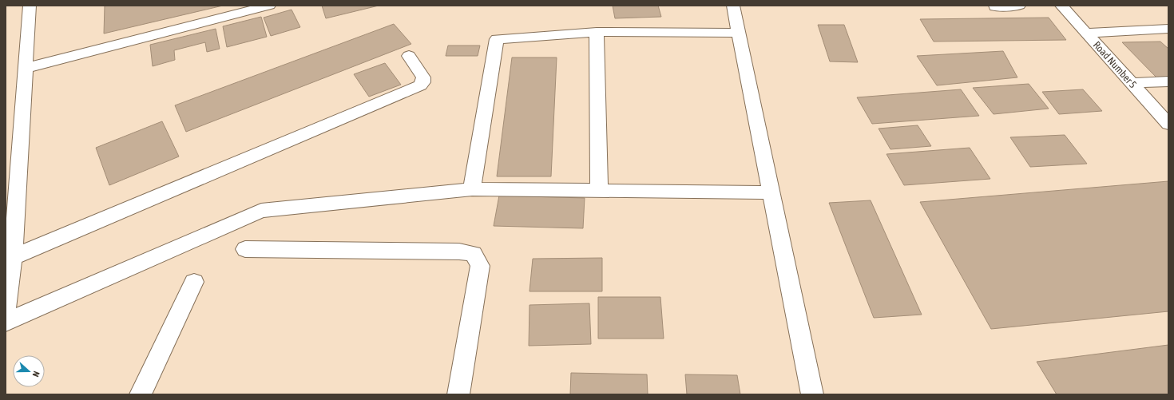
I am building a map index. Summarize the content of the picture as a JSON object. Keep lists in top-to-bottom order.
{
  "streets": {
    "street": ["Road Number 5"]
  },
  "north": "right"
}
